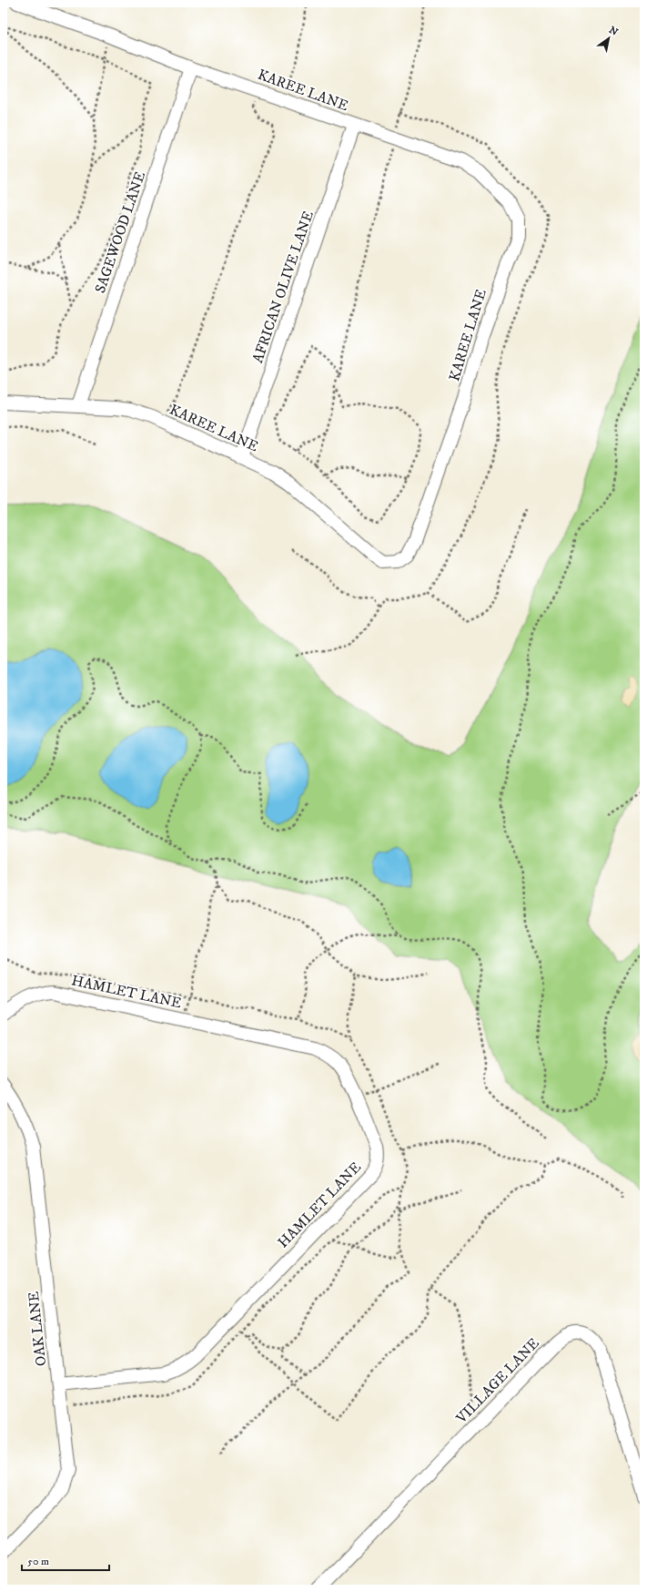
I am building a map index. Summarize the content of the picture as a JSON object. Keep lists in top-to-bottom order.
{
  "streets": {
    "street": [
      "KAREE LANE",
      "SAGEWOOD LANE",
      "AFRICAN OLIVE LANE",
      "HAMLET LANE",
      "OAK LANE",
      "VILLAGE LANE"
    ]
  },
  "crossings": [
    ["KAREE LANE", "SAGEWOOD LANE"],
    ["KAREE LANE", "AFRICAN OLIVE LANE"],
    ["HAMLET LANE", "OAK LANE"]
  ],
  "scale_bar": "50 m",
  "north": "top right"
}
